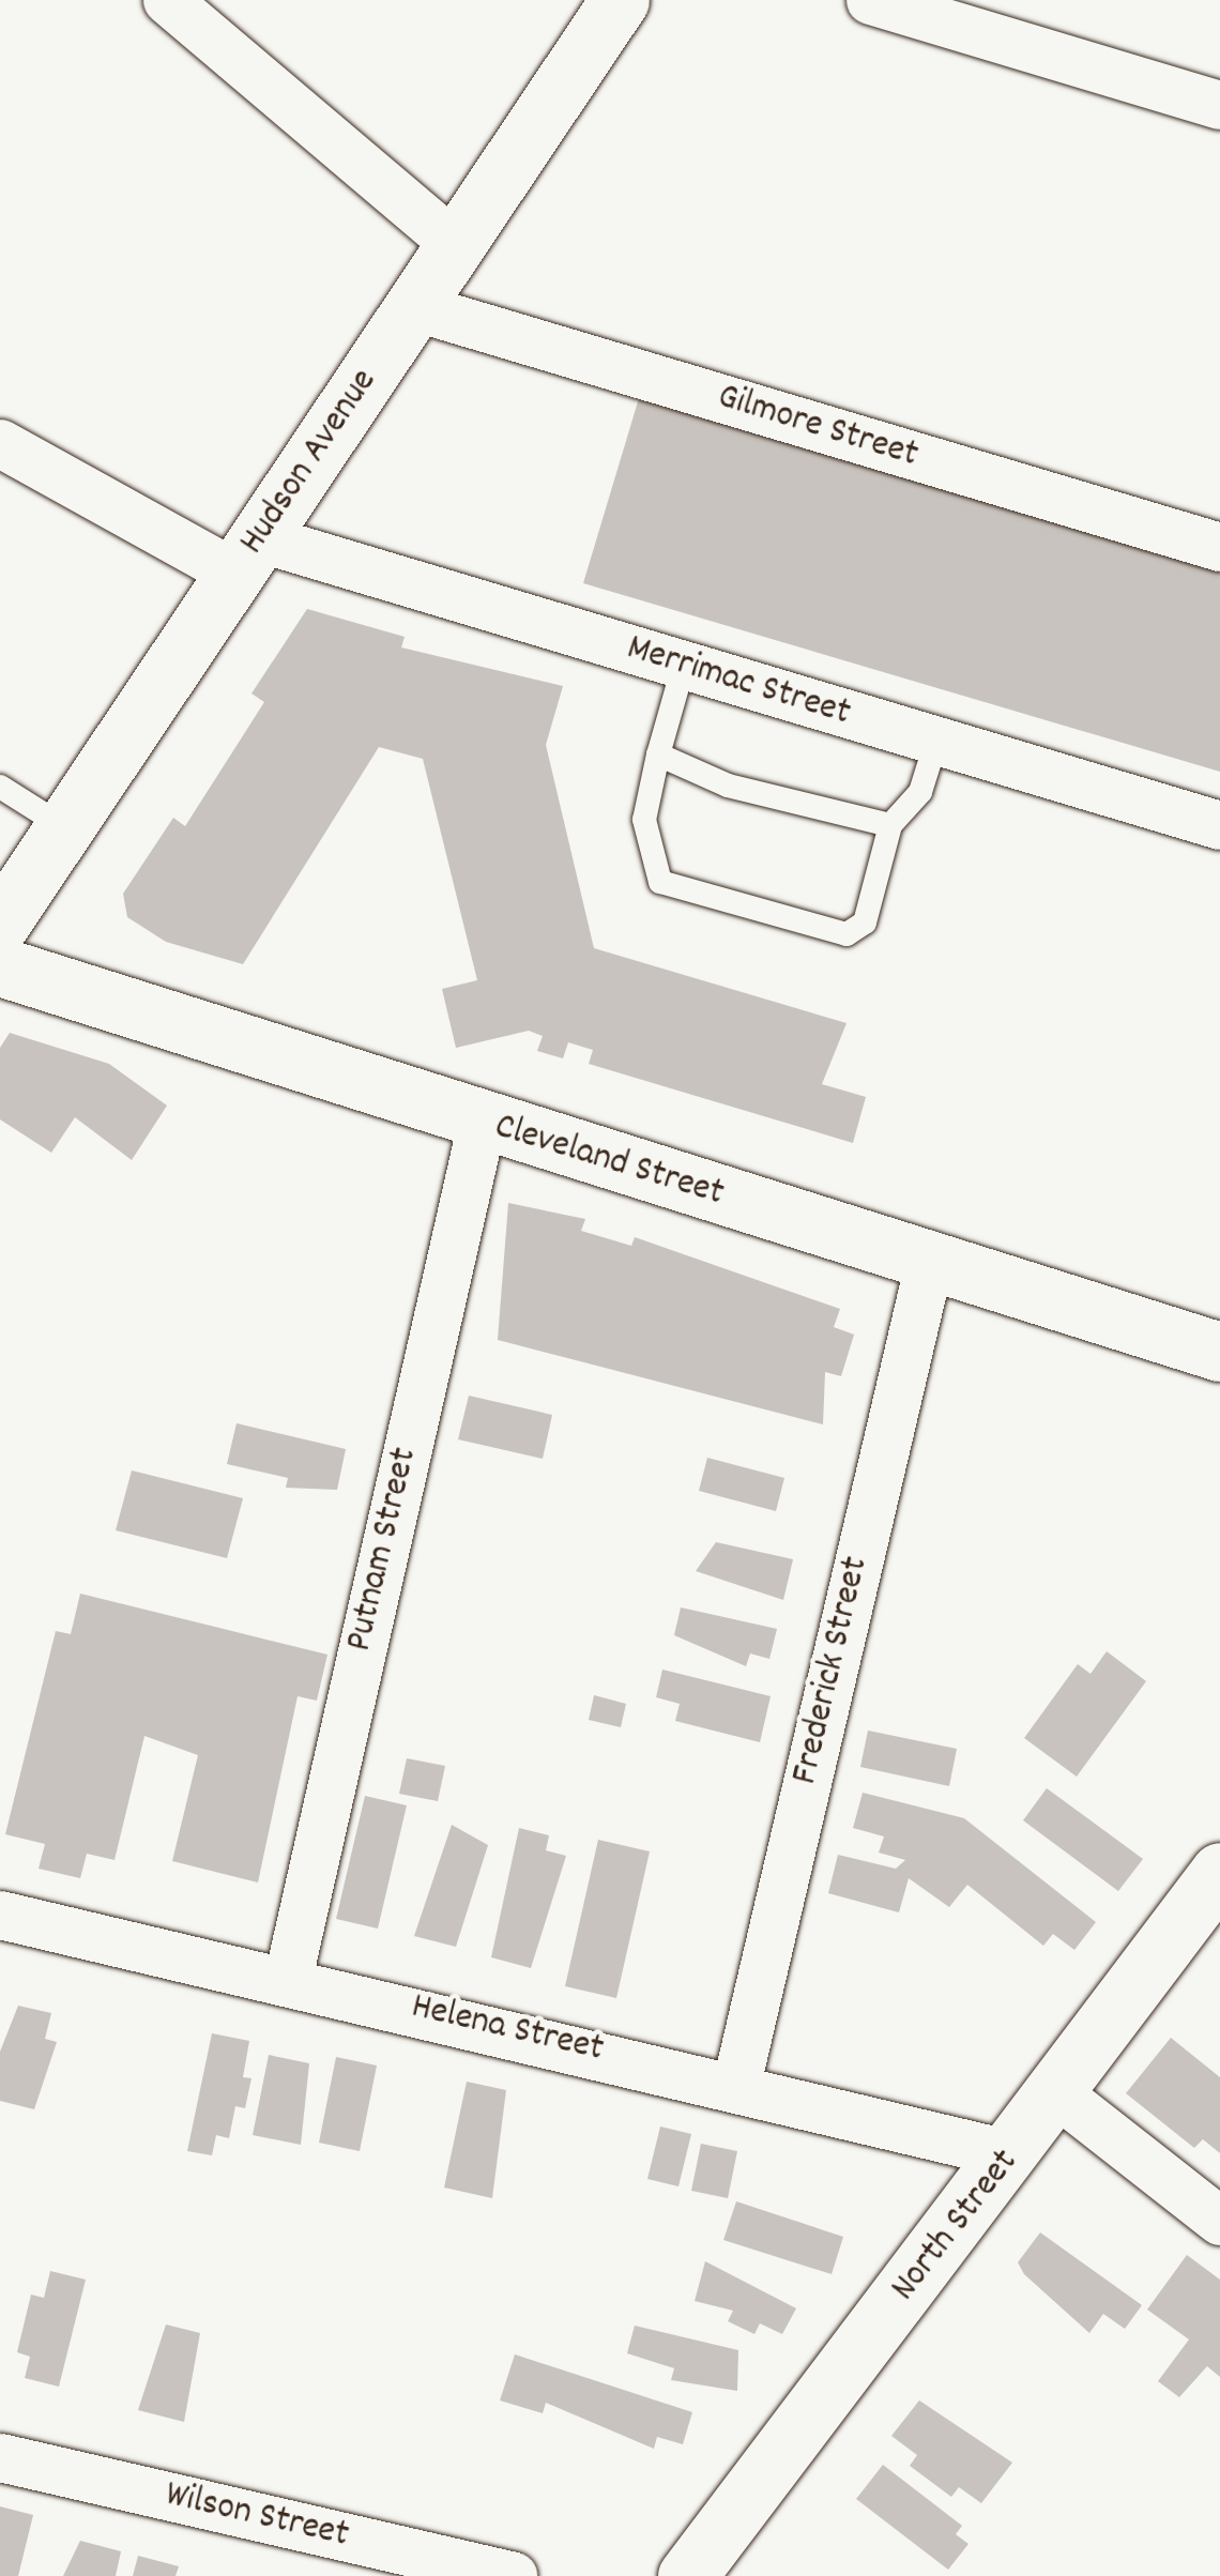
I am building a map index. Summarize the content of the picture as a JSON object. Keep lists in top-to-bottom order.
{
  "streets": {
    "main road": ["Hudson Avenue", "Cleveland Street", "North Street"],
    "street": [
      "Gilmore Street",
      "Merrimac Street",
      "Putnam Street",
      "Frederick Street",
      "Helena Street",
      "Wilson Street"
    ]
  },
  "crossings": [
    ["Gilmore Street", "Hudson Avenue"],
    ["Hudson Avenue", "Merrimac Street"],
    ["Cleveland Street", "Putnam Street"],
    ["Cleveland Street", "Frederick Street"],
    ["Putnam Street", "Helena Street"],
    ["Frederick Street", "Helena Street"],
    ["Helena Street", "North Street"]
  ]
}
